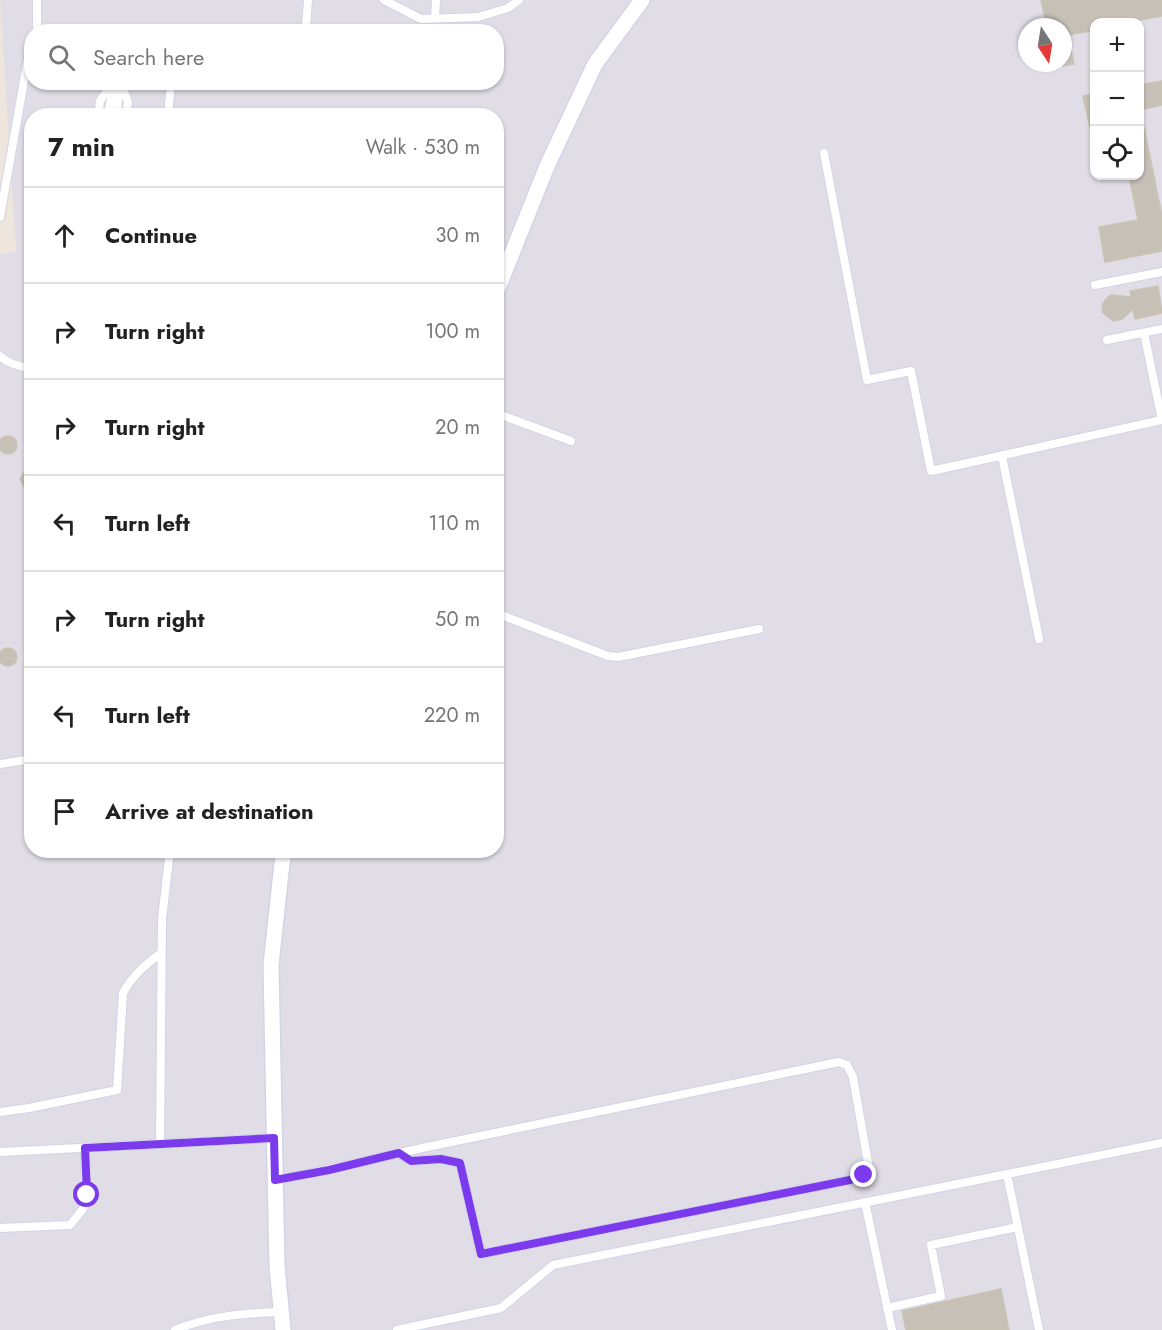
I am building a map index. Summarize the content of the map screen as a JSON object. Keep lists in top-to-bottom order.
{
  "north": "bottom",
  "page": {
    "map_buttons": ["+", "−"],
    "search": "Search here",
    "heading": ["7 min", "Walk · 530 m"],
    "list": [
      ["Continue", "30 m"],
      ["Turn right", "100 m"],
      ["Turn right", "20 m"],
      ["Turn left", "110 m"],
      ["Turn right", "50 m"],
      ["Turn left", "220 m"],
      "Arrive at destination"
    ]
  }
}
